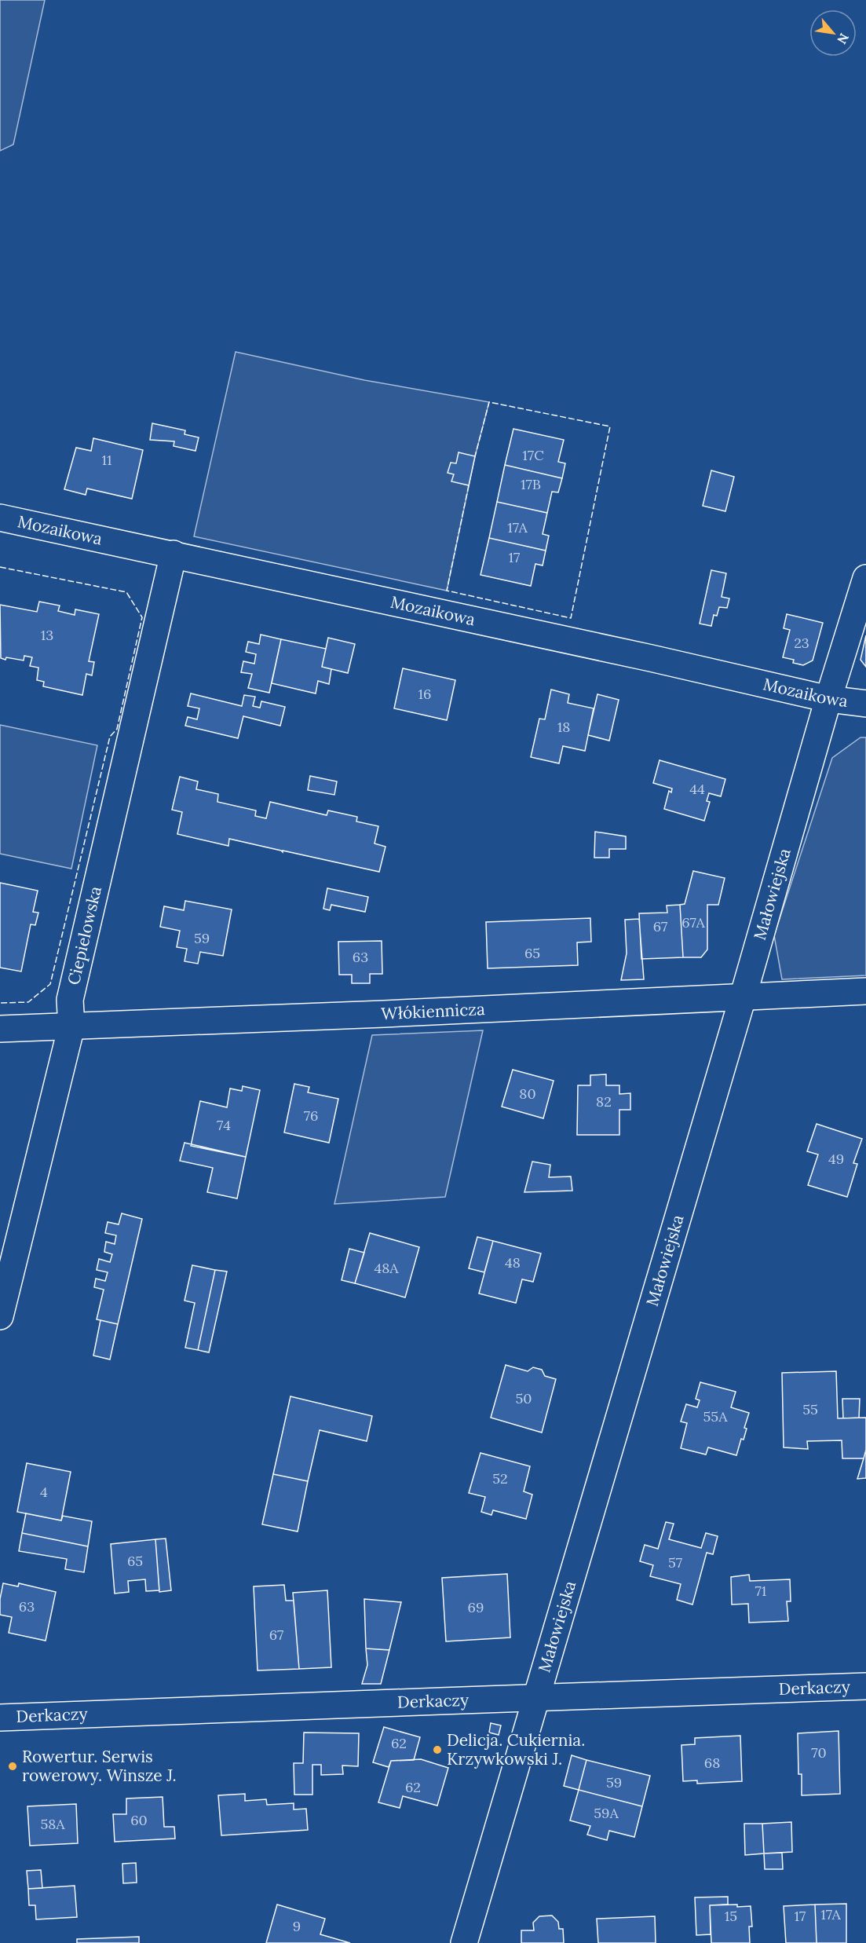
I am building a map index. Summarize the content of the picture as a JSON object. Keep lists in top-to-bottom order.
{
  "streets": {
    "street": [
      "Mozaikowa",
      "Małowiejska",
      "Ciepielowska",
      "Włókiennicza",
      "Derkaczy"
    ]
  },
  "crossings": [
    ["Mozaikowa", "Małowiejska"],
    ["Mozaikowa", "Ciepielowska"],
    ["Małowiejska", "Włókiennicza"],
    ["Małowiejska", "Derkaczy"],
    ["Ciepielowska", "Włókiennicza"]
  ],
  "places": ["Delicja. Cukiernia. Krzywkowski J.", "Rowertur. Serwis rowerowy. Winsze J."],
  "house_numbers": [
    "17C",
    "11",
    "17B",
    "17A",
    "17",
    "13",
    "23",
    "16",
    "18",
    "44",
    "67A",
    "67",
    "59",
    "65",
    "63",
    "80",
    "82",
    "76",
    "74",
    "49",
    "48",
    "48A",
    "50",
    "55",
    "55A",
    "52",
    "4",
    "65",
    "57",
    "71",
    "63",
    "69",
    "67",
    "62",
    "70",
    "68",
    "59",
    "62",
    "59A",
    "60",
    "58A",
    "17A",
    "15",
    "17",
    "9"
  ],
  "north": "bottom right"
}
